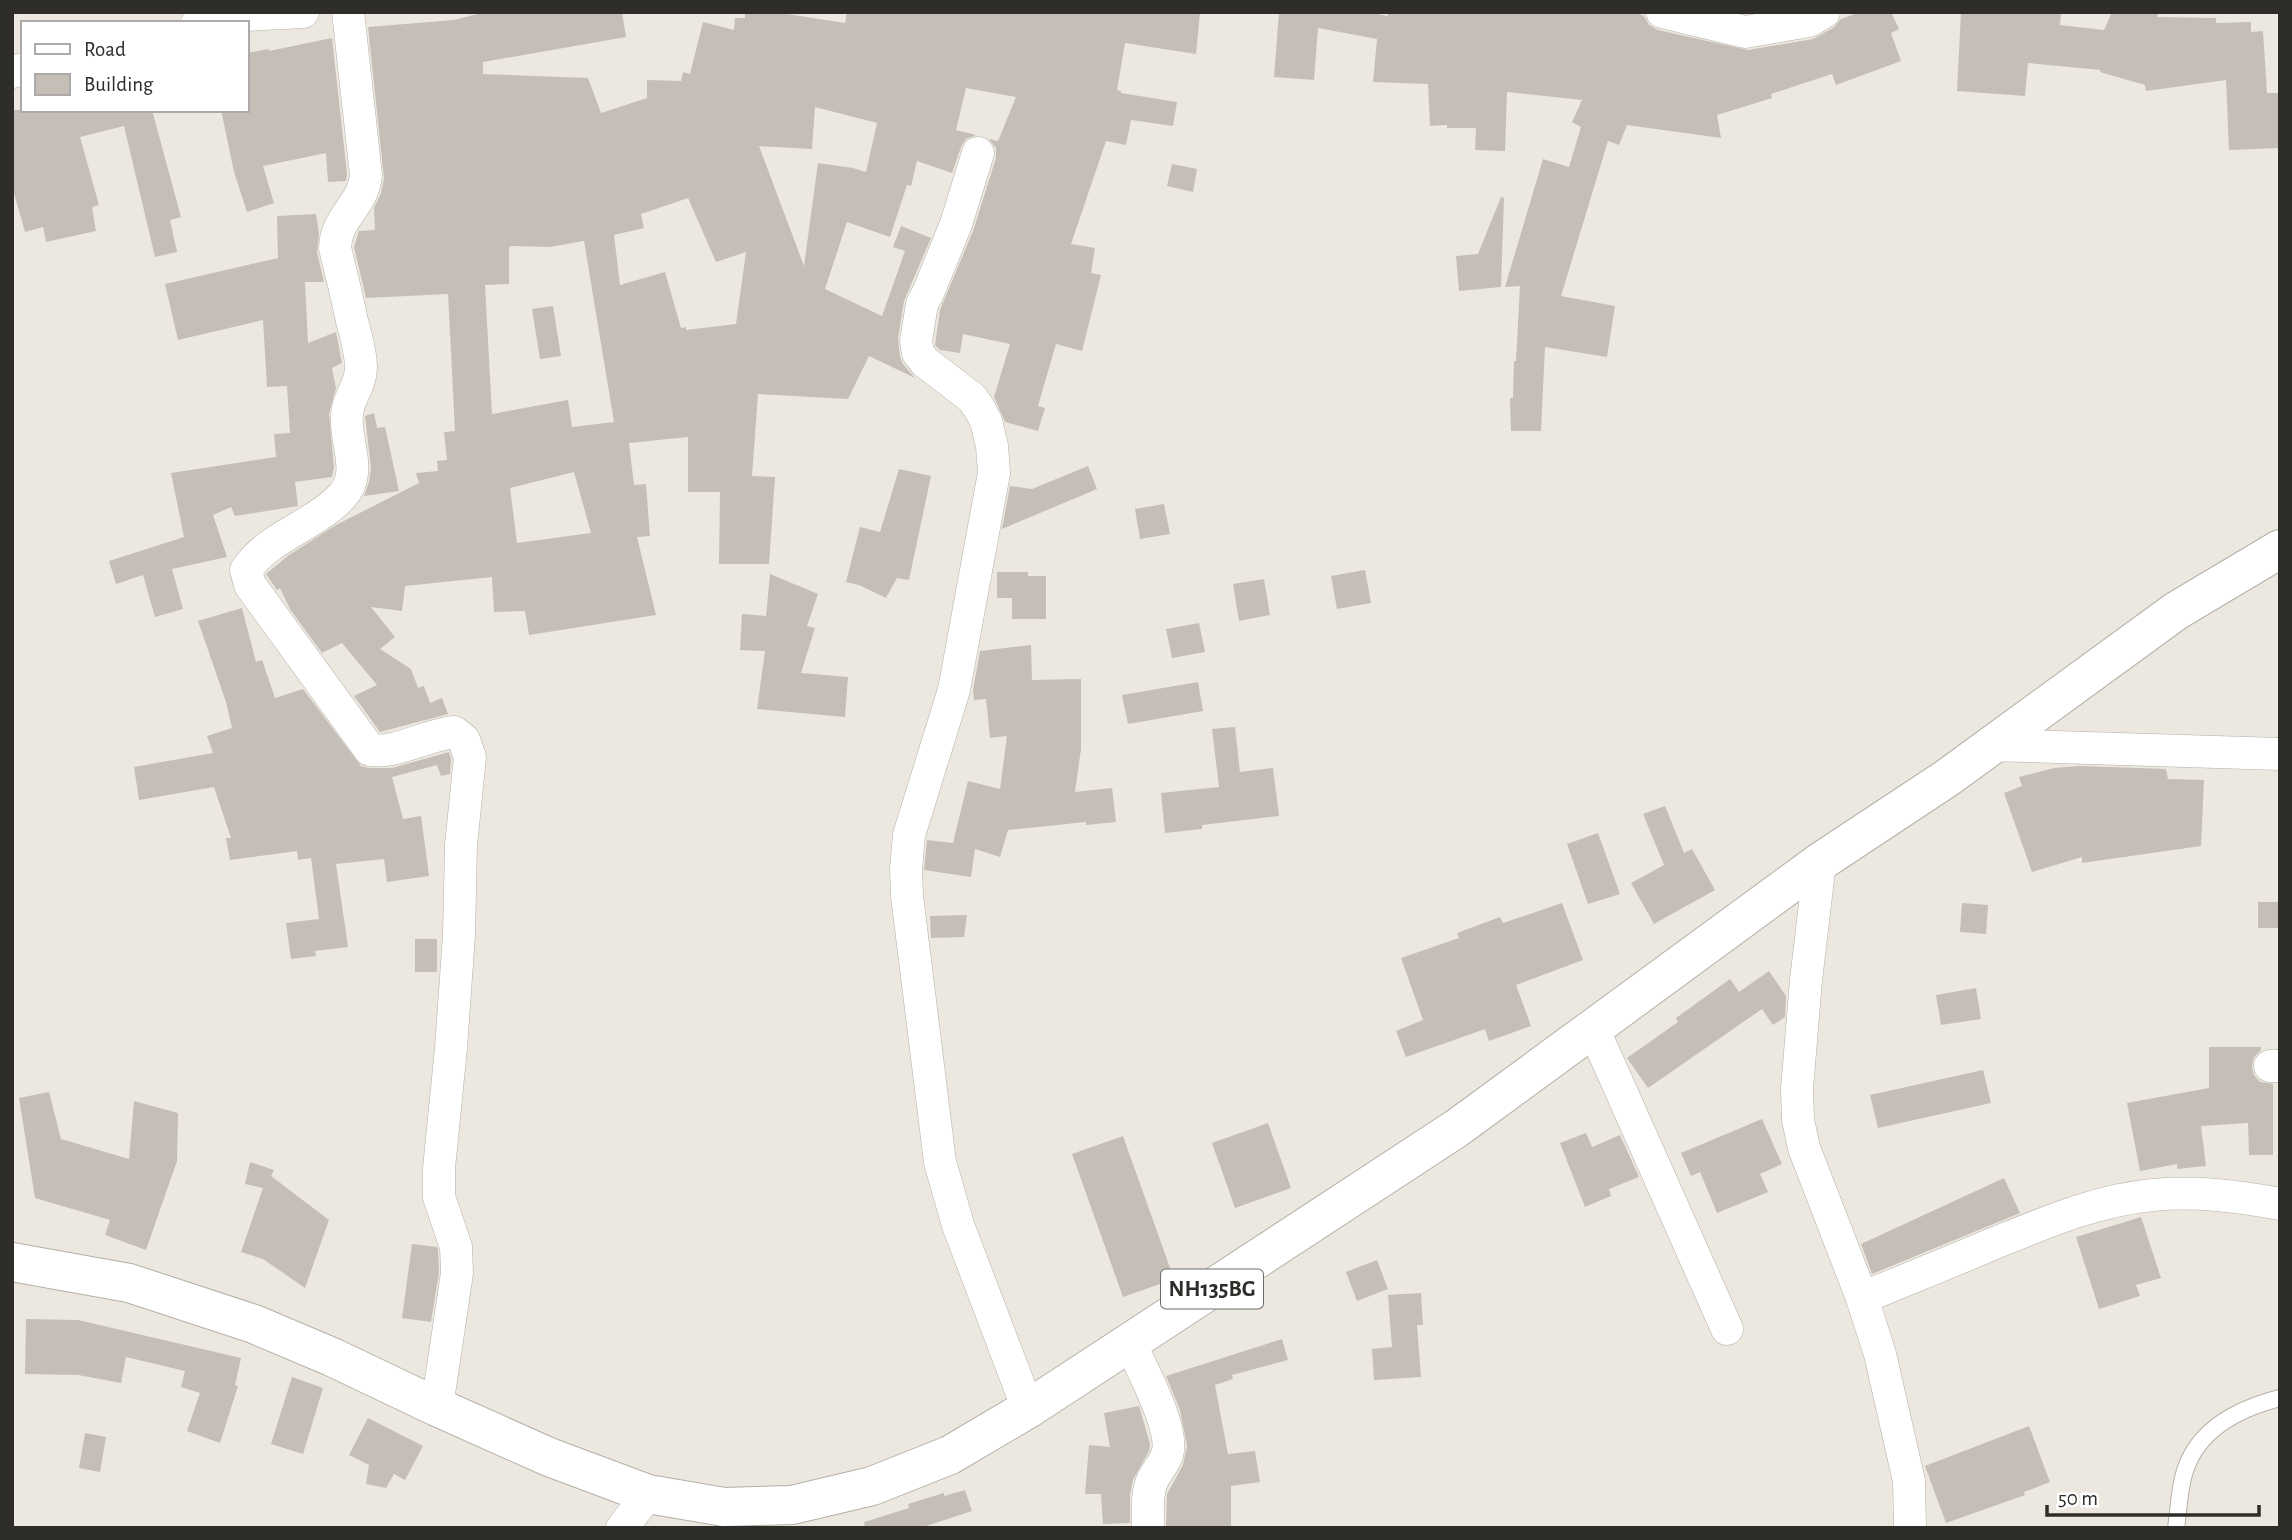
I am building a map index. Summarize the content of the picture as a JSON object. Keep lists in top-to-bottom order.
{
  "streets": {
    "highway": ["NH135BG"]
  },
  "legend": ["Road", "Building"],
  "scale_bar": "50 m"
}
